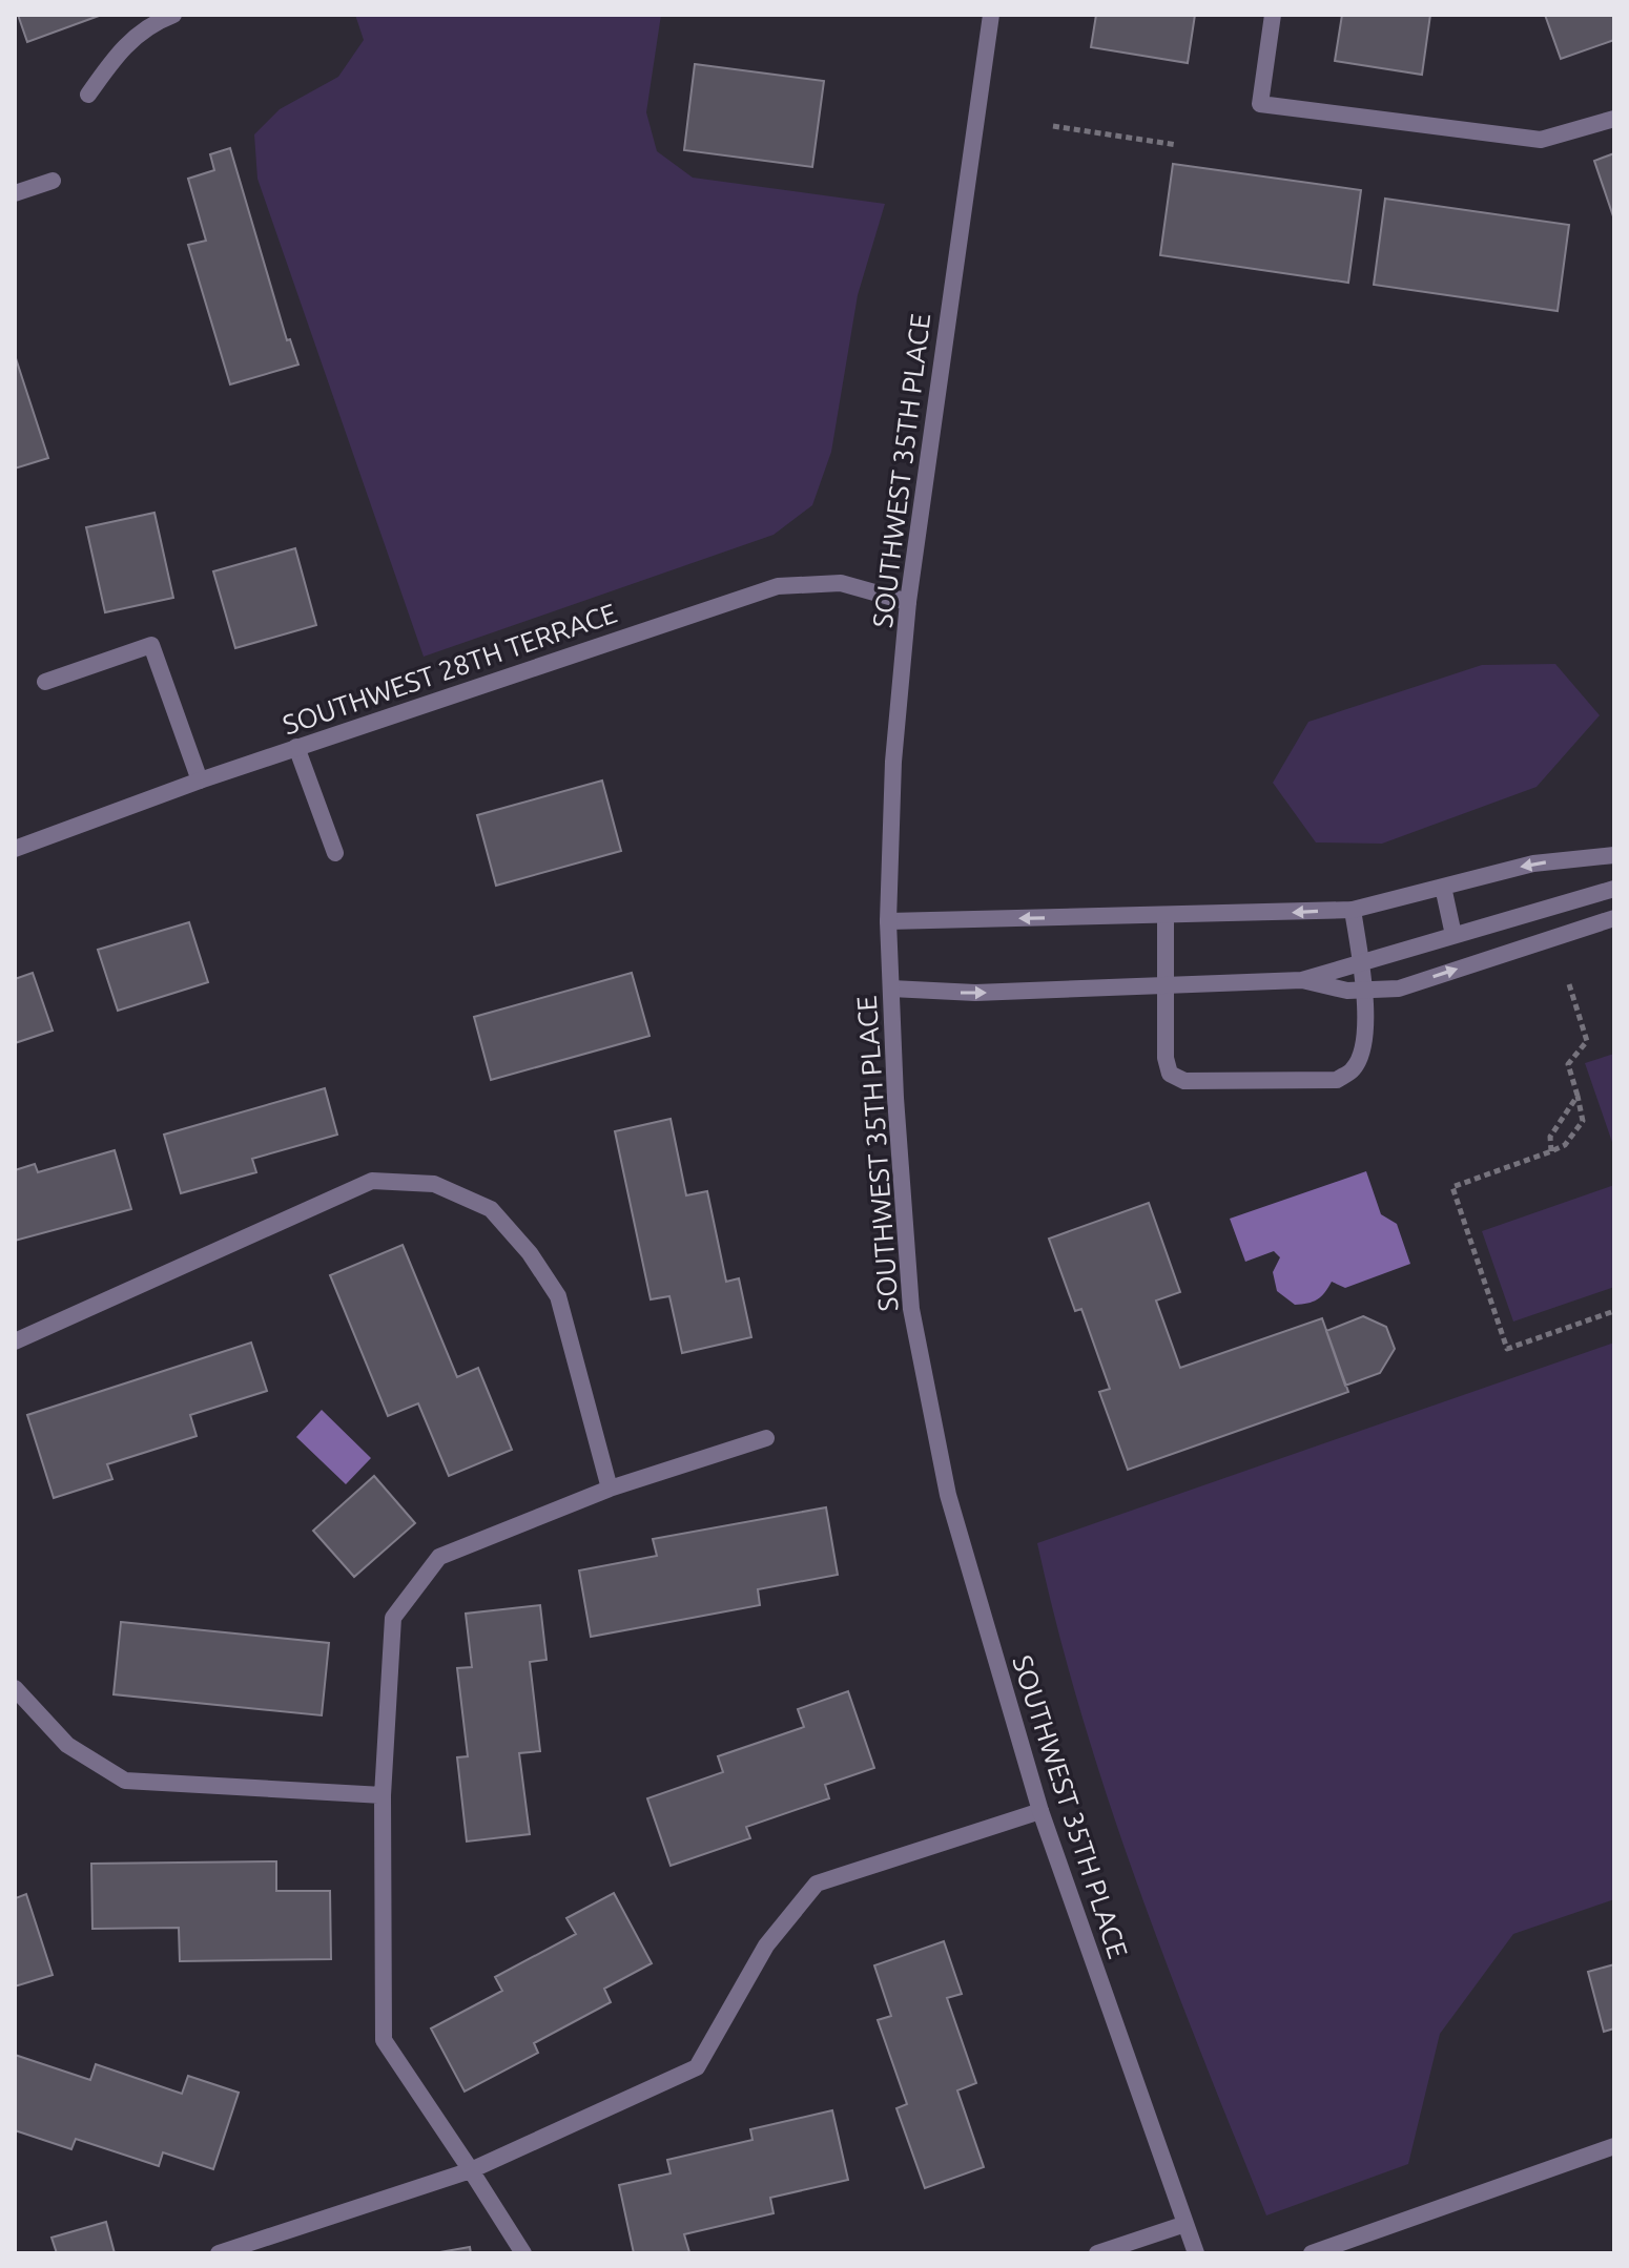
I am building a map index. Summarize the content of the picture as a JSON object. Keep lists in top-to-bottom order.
{
  "streets": {
    "street": ["SOUTHWEST 35TH PLACE", "SOUTHWEST 28TH TERRACE"]
  },
  "crossings": [
    ["SOUTHWEST 35TH PLACE", "SOUTHWEST 28TH TERRACE"]
  ]
}
